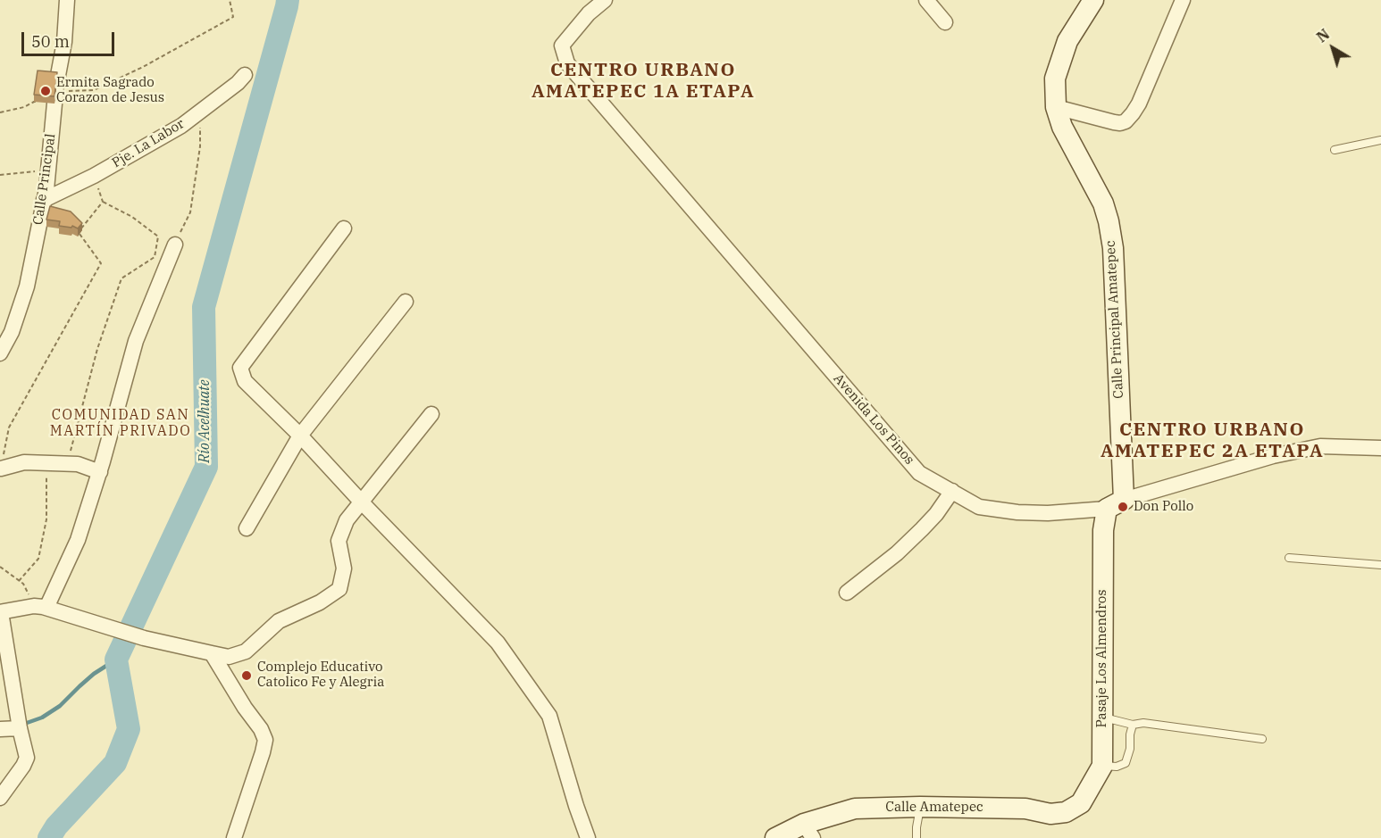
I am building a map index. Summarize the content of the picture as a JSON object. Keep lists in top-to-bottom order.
{
  "streets": {
    "street": [
      "Pje. La Labor",
      "Calle Principal",
      "Calle Principal Amatepec",
      "Avenida Los Pinos",
      "Pasaje Los Almendros",
      "Calle Amatepec"
    ]
  },
  "crossings": [
    ["Pje. La Labor", "Calle Principal"],
    ["Calle Principal Amatepec", "Avenida Los Pinos"],
    ["Calle Principal Amatepec", "Pasaje Los Almendros"],
    ["Avenida Los Pinos", "Pasaje Los Almendros"],
    ["Pasaje Los Almendros", "Calle Amatepec"]
  ],
  "districts": ["CENTRO URBANO AMATEPEC 1A ETAPA", "COMUNIDAD SAN MARTÍN PRIVADO", "CENTRO URBANO AMATEPEC 2A ETAPA"],
  "water": ["Río Acelhuate"],
  "places": ["Ermita Sagrado Corazon de Jesus", "Don Pollo", "Complejo Educativo Catolico Fe y Alegria"],
  "scale_bar": "50 m",
  "north": "top left"
}
